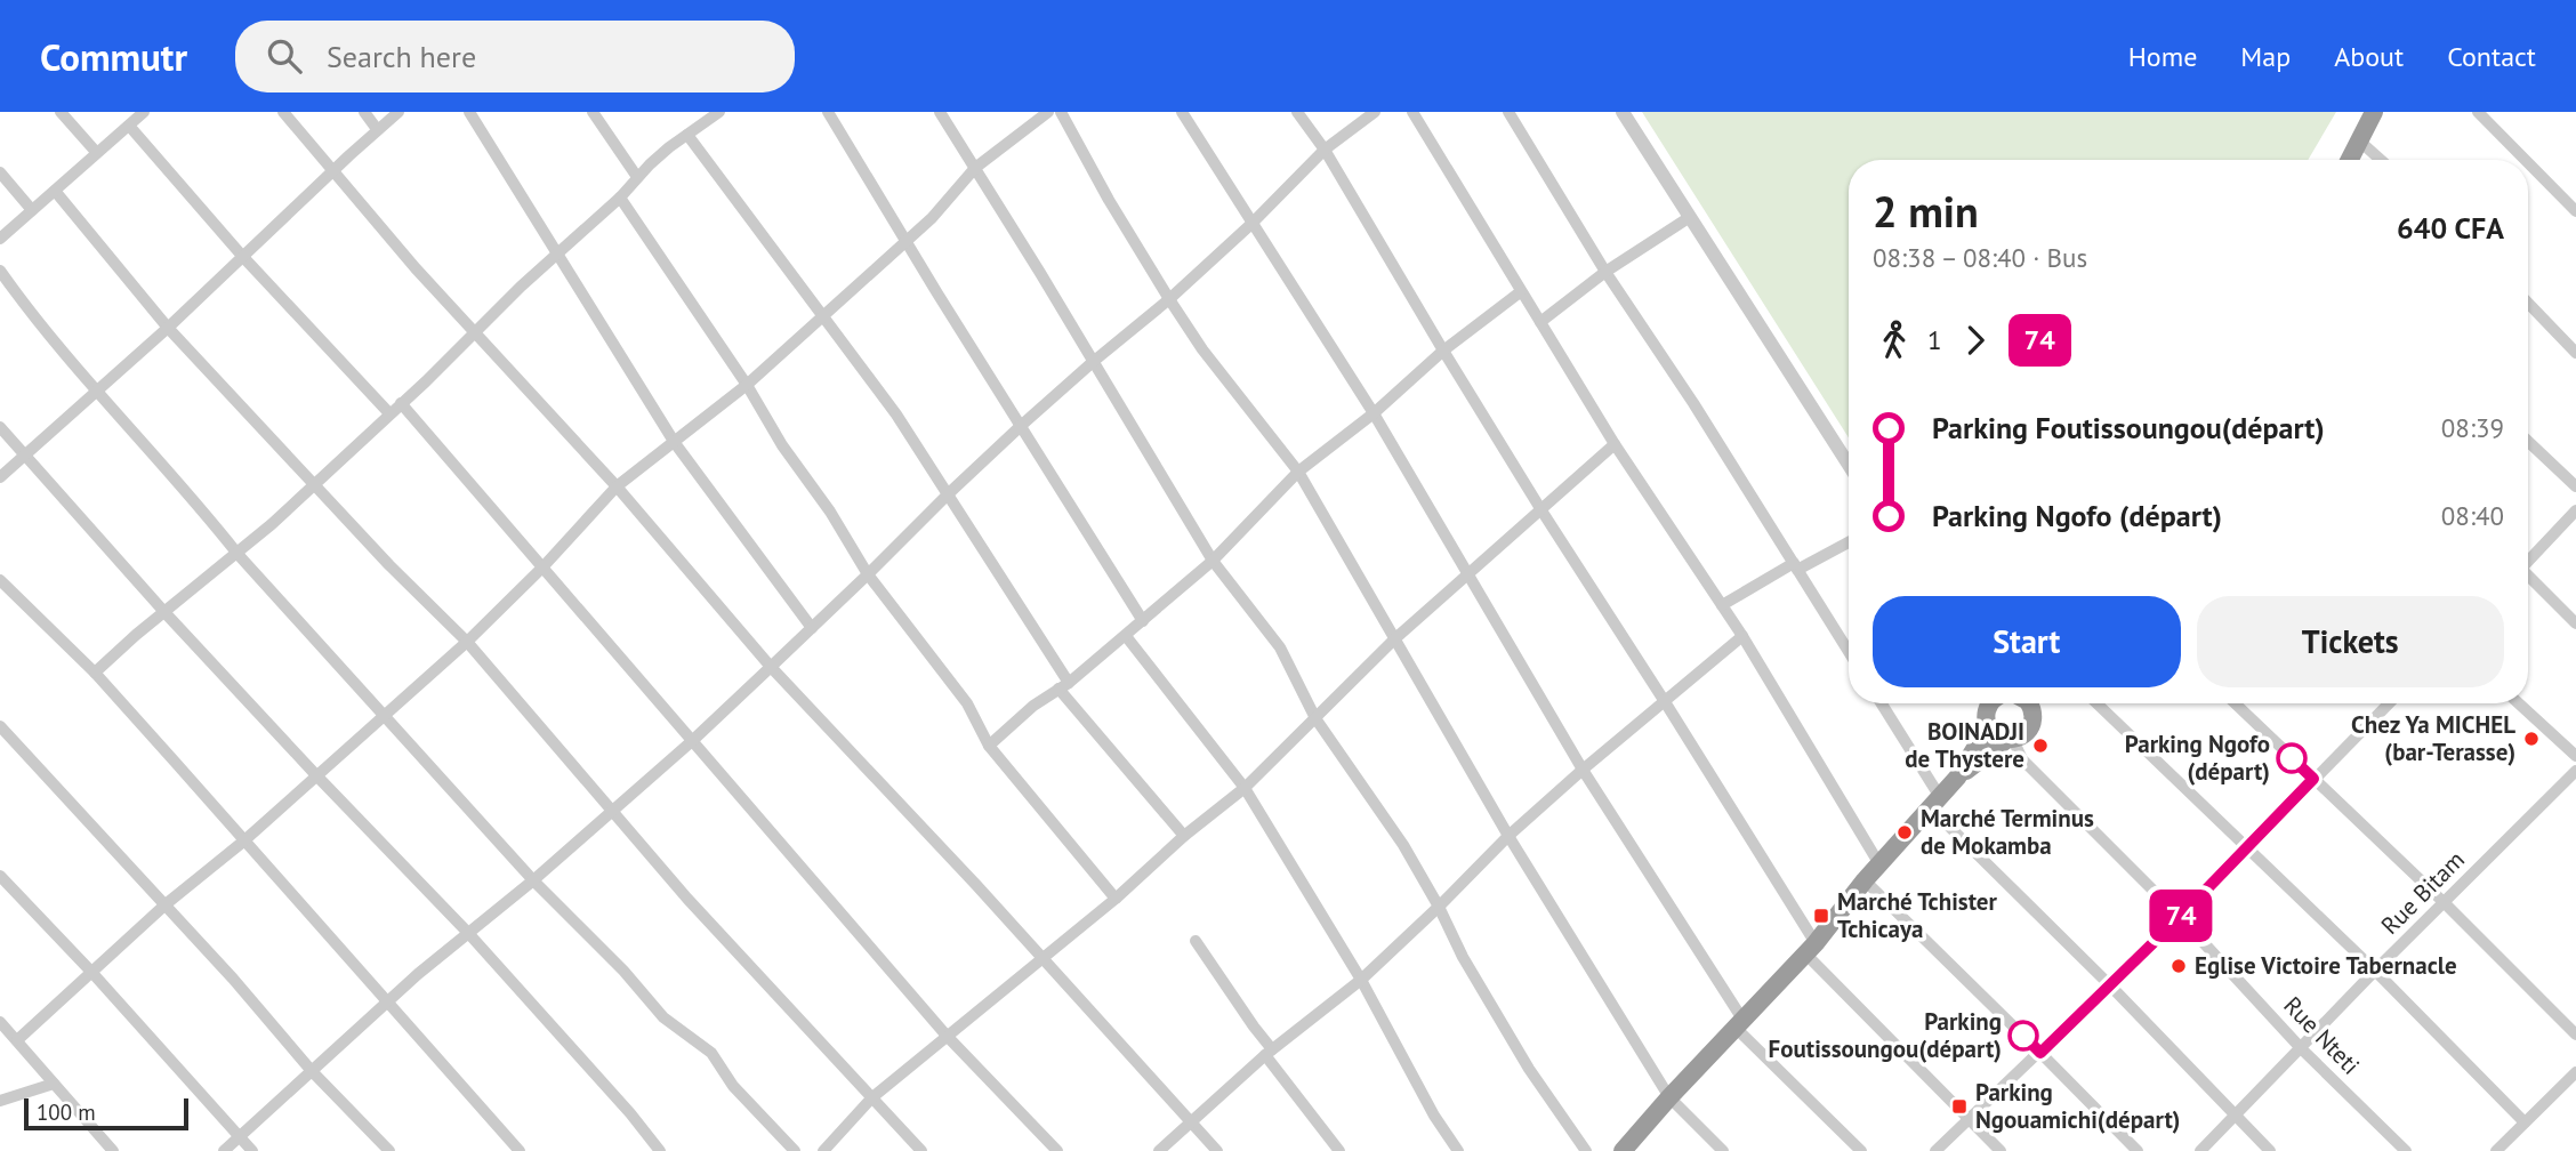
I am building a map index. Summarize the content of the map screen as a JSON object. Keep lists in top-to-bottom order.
{
  "streets": {
    "street": ["Rue Bitam", "Rue Nteti"]
  },
  "crossings": [
    ["Rue Bitam", "Rue Nteti"]
  ],
  "places": {
    "other": [
      "Chez Ya MICHEL (bar-Terasse)",
      "BOINADJI de Thystere",
      "Parking Ngofo (départ)",
      "Marché Terminus de Mokamba",
      "Eglise Victoire Tabernacle",
      "Parking Foutissoungou(départ)"
    ],
    "transit": ["Marché Tchister Tchicaya", "Parking Ngouamichi(départ)"]
  },
  "lines": ["bus line 74"],
  "scale_bar": "100 m",
  "page": {
    "header": "Commutr",
    "search": "Search here",
    "nav": [
      "Home",
      "Map",
      "About",
      "Contact"
    ],
    "on_map": "74",
    "heading": ["2 min", "08:38 – 08:40 · Bus", "640 CFA"],
    "legs": ["1", "74"],
    "list": [
      {
        "name": "Parking Foutissoungou(départ)",
        "value": "08:39"
      },
      {
        "name": "Parking Ngofo (départ)",
        "value": "08:40"
      }
    ],
    "buttons": ["Start", "Tickets"],
    "scale": "100 m"
  }
}
